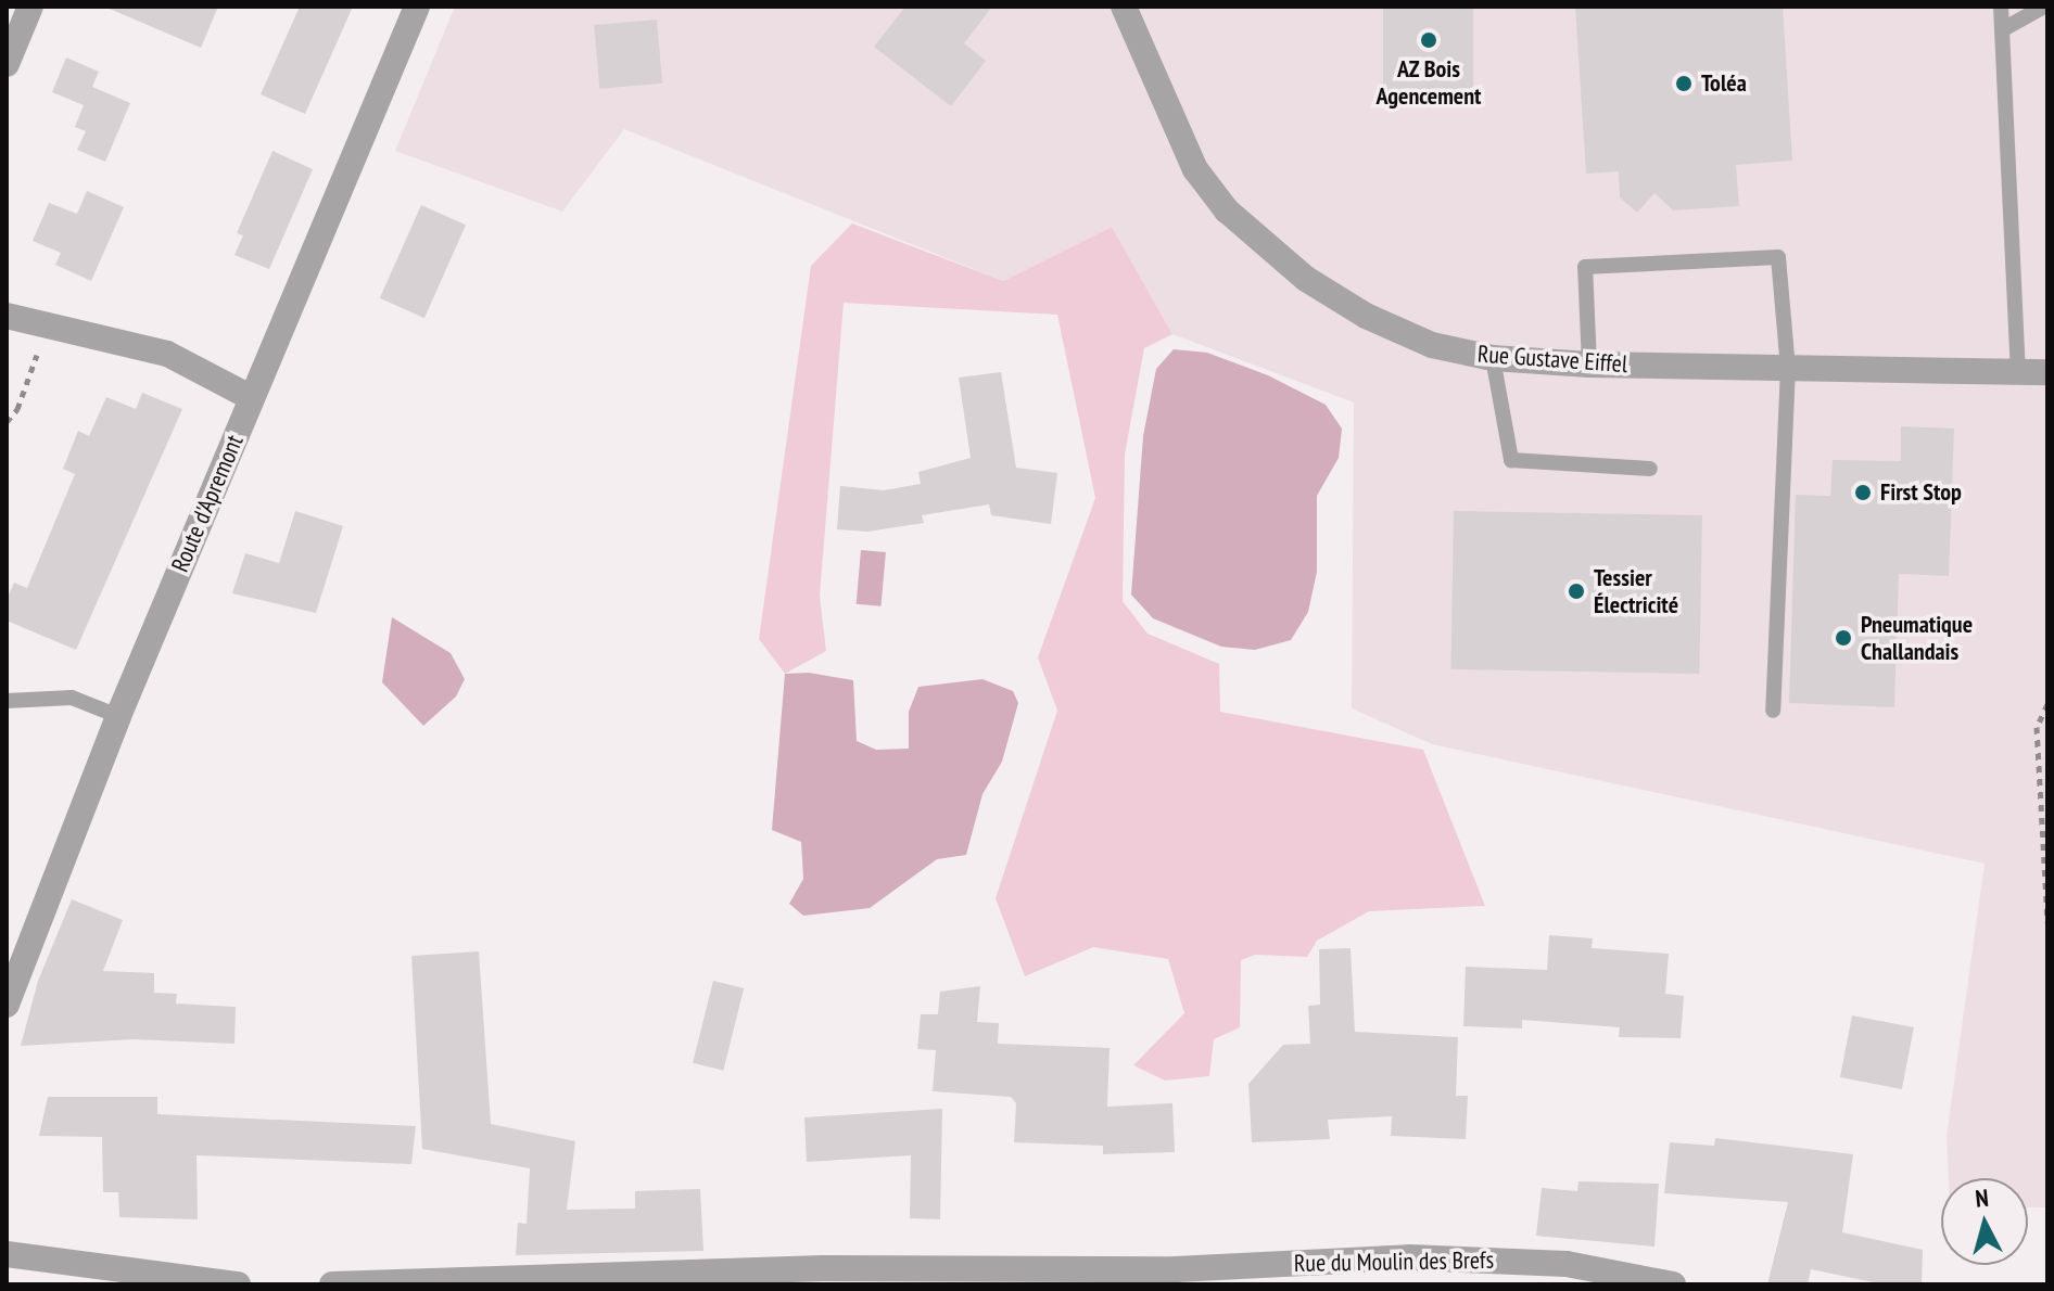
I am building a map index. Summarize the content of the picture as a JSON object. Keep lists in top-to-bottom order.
{
  "streets": {
    "street": ["Rue Gustave Eiffel", "Route d'Apremont", "Rue du Moulin des Brefs"]
  },
  "places": [
    "AZ Bois Agencement",
    "Toléa",
    "First Stop",
    "Tessier Électricité",
    "Pneumatique Challandais"
  ],
  "north": "top"
}
